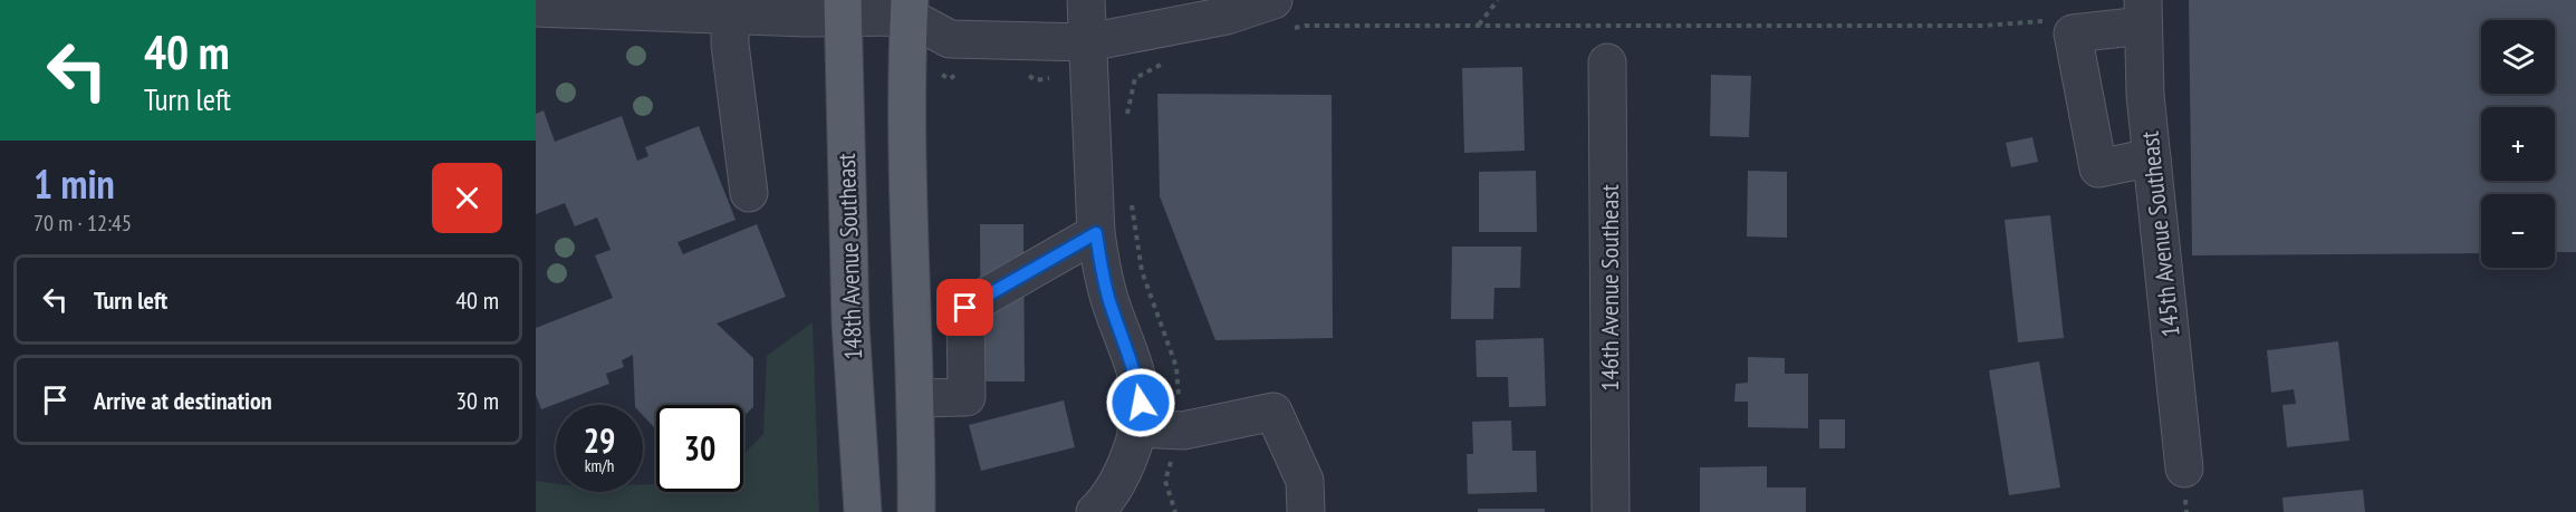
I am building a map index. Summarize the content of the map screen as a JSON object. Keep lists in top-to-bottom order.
{
  "streets": {
    "main road": ["148th Avenue Southeast"],
    "street": ["145th Avenue Southeast", "146th Avenue Southeast"]
  },
  "page": {
    "turn": ["40 m", "Turn left"],
    "map_buttons": ["+", "−"],
    "heading": ["1 min", "70 m · 12:45"],
    "list": [
      {
        "name": "Turn left",
        "value": "40 m"
      },
      {
        "name": "Arrive at destination",
        "value": "30 m"
      }
    ],
    "speed": "29 km/h",
    "limit": "30"
  }
}
